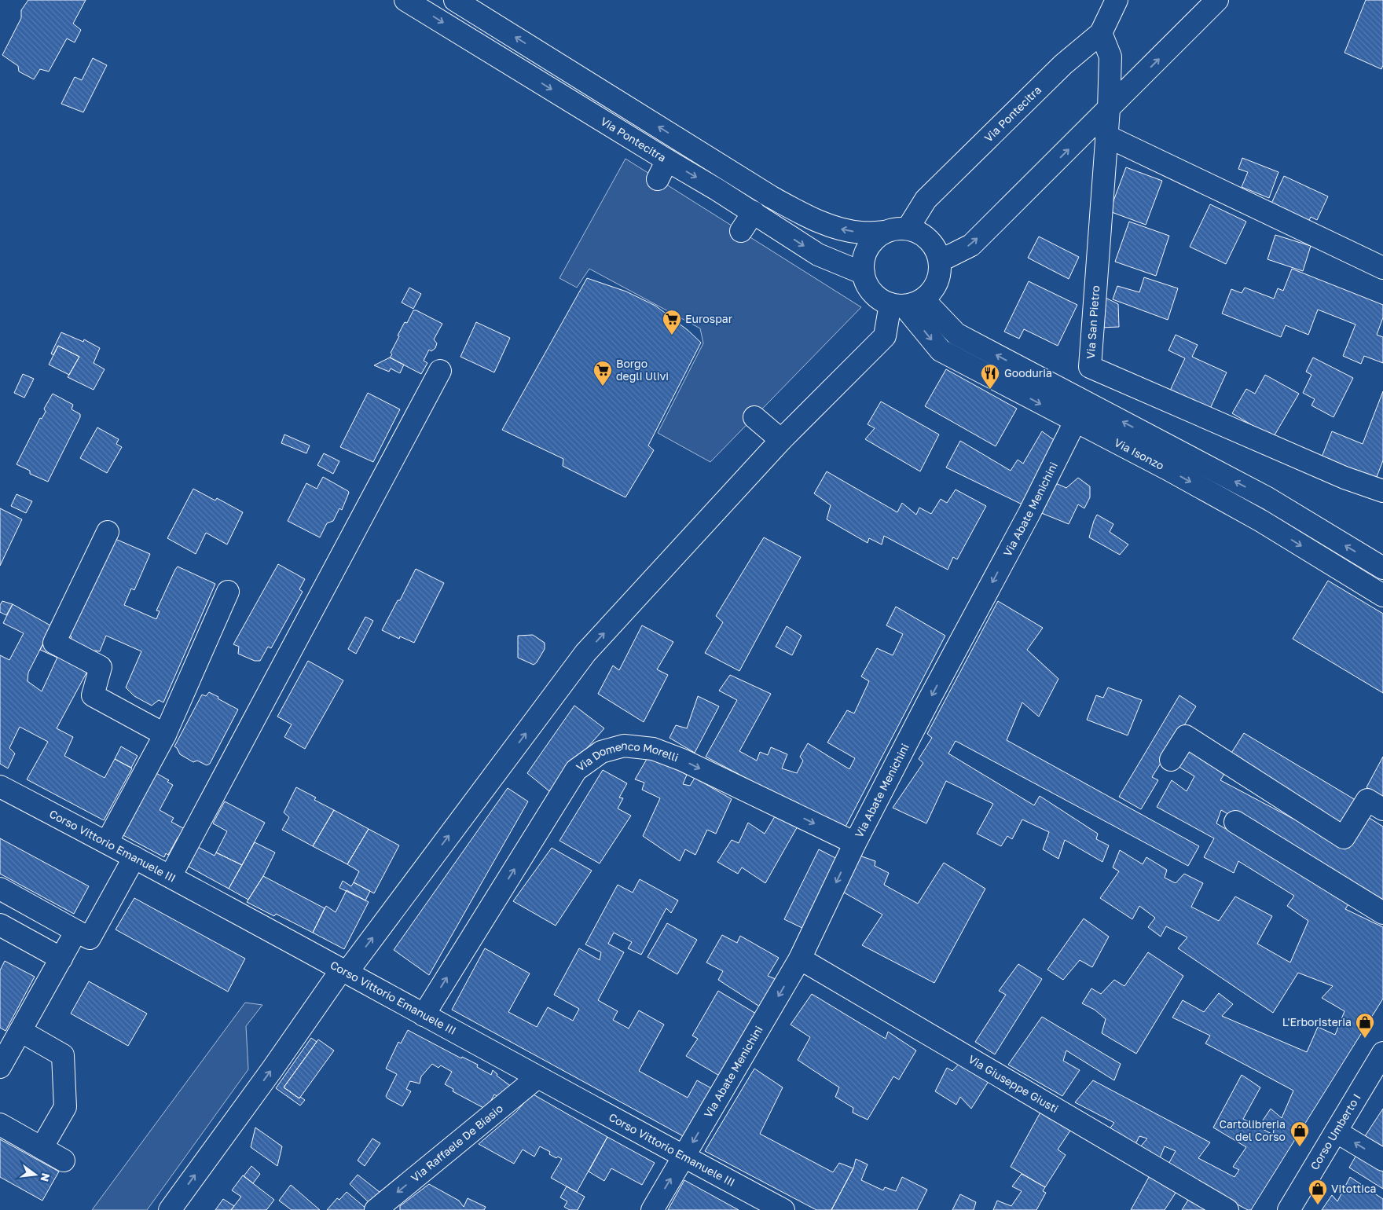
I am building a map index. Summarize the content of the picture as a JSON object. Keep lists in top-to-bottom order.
{
  "streets": {
    "street": [
      "Via Pontecitra",
      "Via San Pietro",
      "Via Isonzo",
      "Via Abate Menichini",
      "Via Domenco Morelli",
      "Corso Vittorio Emanuele III",
      "Via Giuseppe Giusti",
      "Corso Umberto I",
      "Via Raffaele De Biasio"
    ]
  },
  "crossings": [
    ["Via Pontecitra", "Via San Pietro"],
    ["Via Pontecitra", "Via Isonzo"],
    ["Via Isonzo", "Via Abate Menichini"],
    ["Via Abate Menichini", "Via Domenco Morelli"],
    ["Via Abate Menichini", "Corso Vittorio Emanuele III"],
    ["Via Abate Menichini", "Via Giuseppe Giusti"],
    ["Via Domenco Morelli", "Corso Vittorio Emanuele III"],
    ["Corso Vittorio Emanuele III", "Via Raffaele De Biasio"]
  ],
  "one_way": ["Via Abate Menichini"],
  "places": {
    "supermarket": ["Eurospar", "Borgo degli Ulivi"],
    "restaurant": ["Gooduria"],
    "shop": ["L'Erboristeria", "Cartolibreria del Corso", "Vitottica"]
  },
  "north": "right"
}
